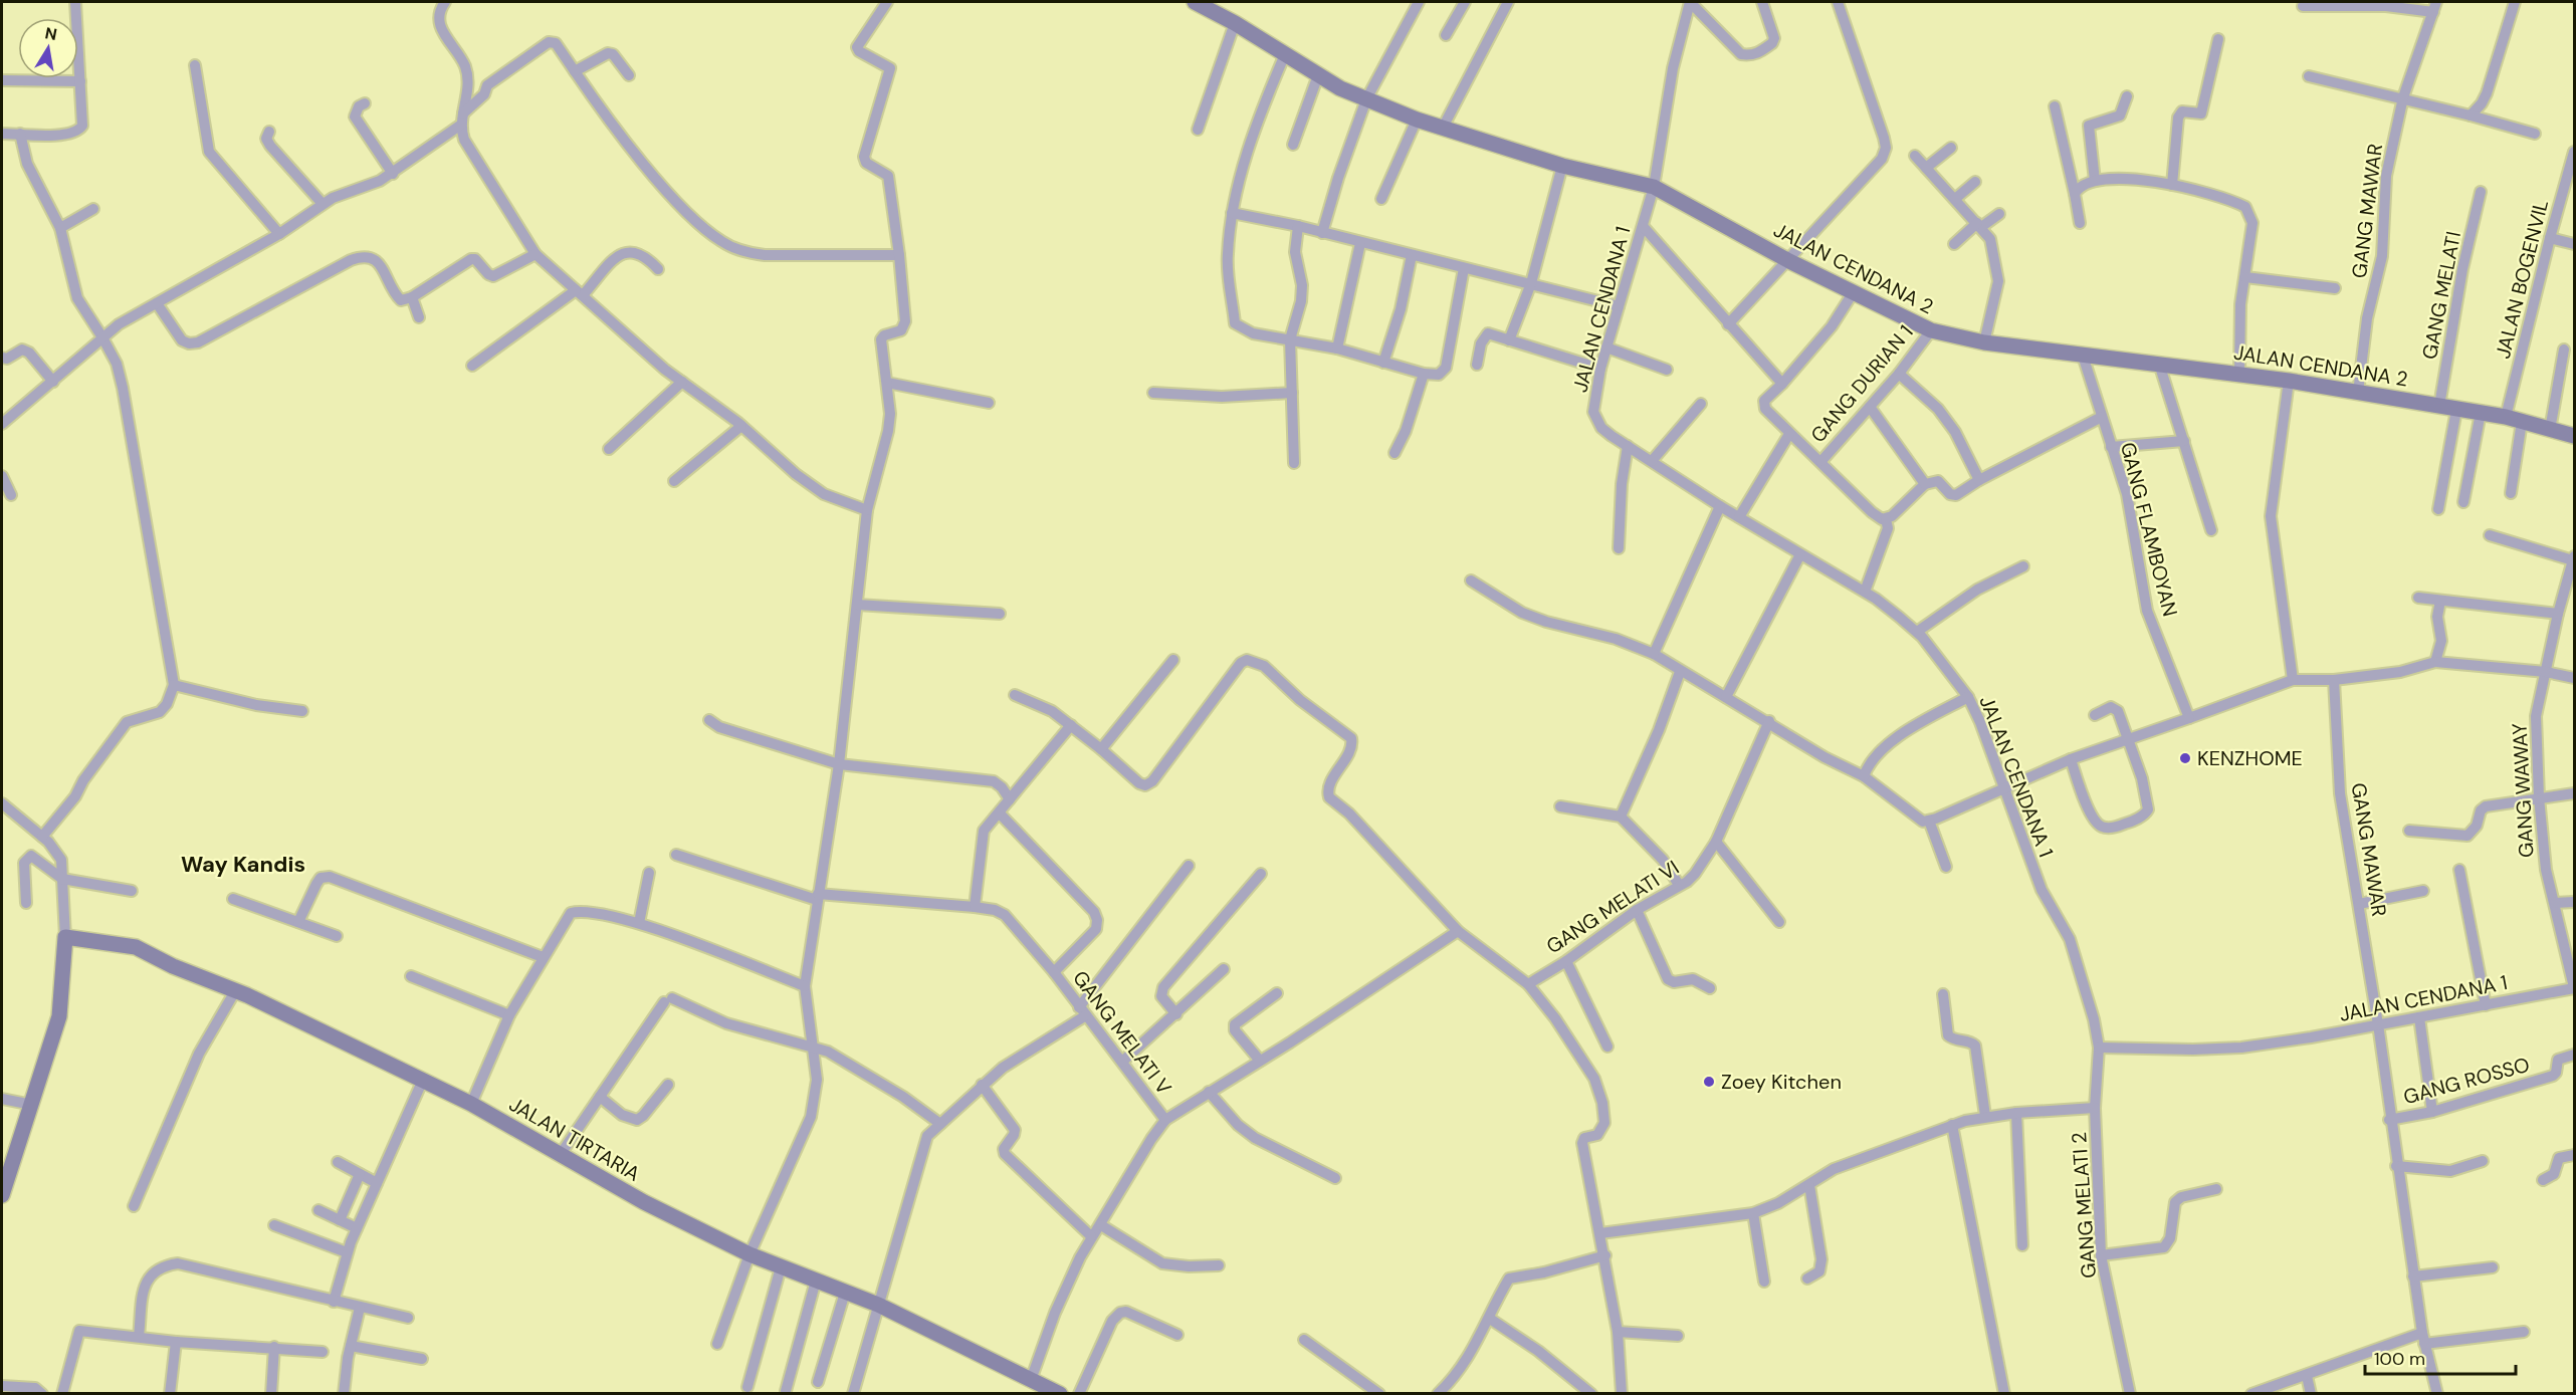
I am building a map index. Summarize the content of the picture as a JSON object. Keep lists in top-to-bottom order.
{
  "streets": {
    "street": [
      "GANG MAWAR",
      "JALAN CENDANA 2",
      "JALAN BOGENVIL",
      "GANG MELATI",
      "JALAN CENDANA 1",
      "GANG DURIAN 1",
      "GANG FLAMBOYAN",
      "GANG WAWAY",
      "GANG MELATI VI",
      "GANG MELATI V",
      "GANG ROSSO",
      "JALAN TIRTARIA",
      "GANG MELATI 2"
    ]
  },
  "crossings": [
    ["GANG MAWAR", "JALAN CENDANA 2"],
    ["GANG MAWAR", "JALAN CENDANA 1"],
    ["GANG MAWAR", "GANG ROSSO"],
    ["JALAN CENDANA 2", "JALAN BOGENVIL"],
    ["JALAN CENDANA 2", "GANG MELATI"],
    ["JALAN CENDANA 2", "JALAN CENDANA 1"],
    ["JALAN CENDANA 2", "GANG DURIAN 1"],
    ["JALAN CENDANA 2", "GANG FLAMBOYAN"],
    ["JALAN CENDANA 1", "GANG WAWAY"],
    ["JALAN CENDANA 1", "GANG MELATI 2"],
    ["GANG MELATI V", "JALAN TIRTARIA"]
  ],
  "districts": ["Way Kandis"],
  "places": ["KENZHOME", "Zoey Kitchen"],
  "scale_bar": "100 m",
  "north": "top"
}
